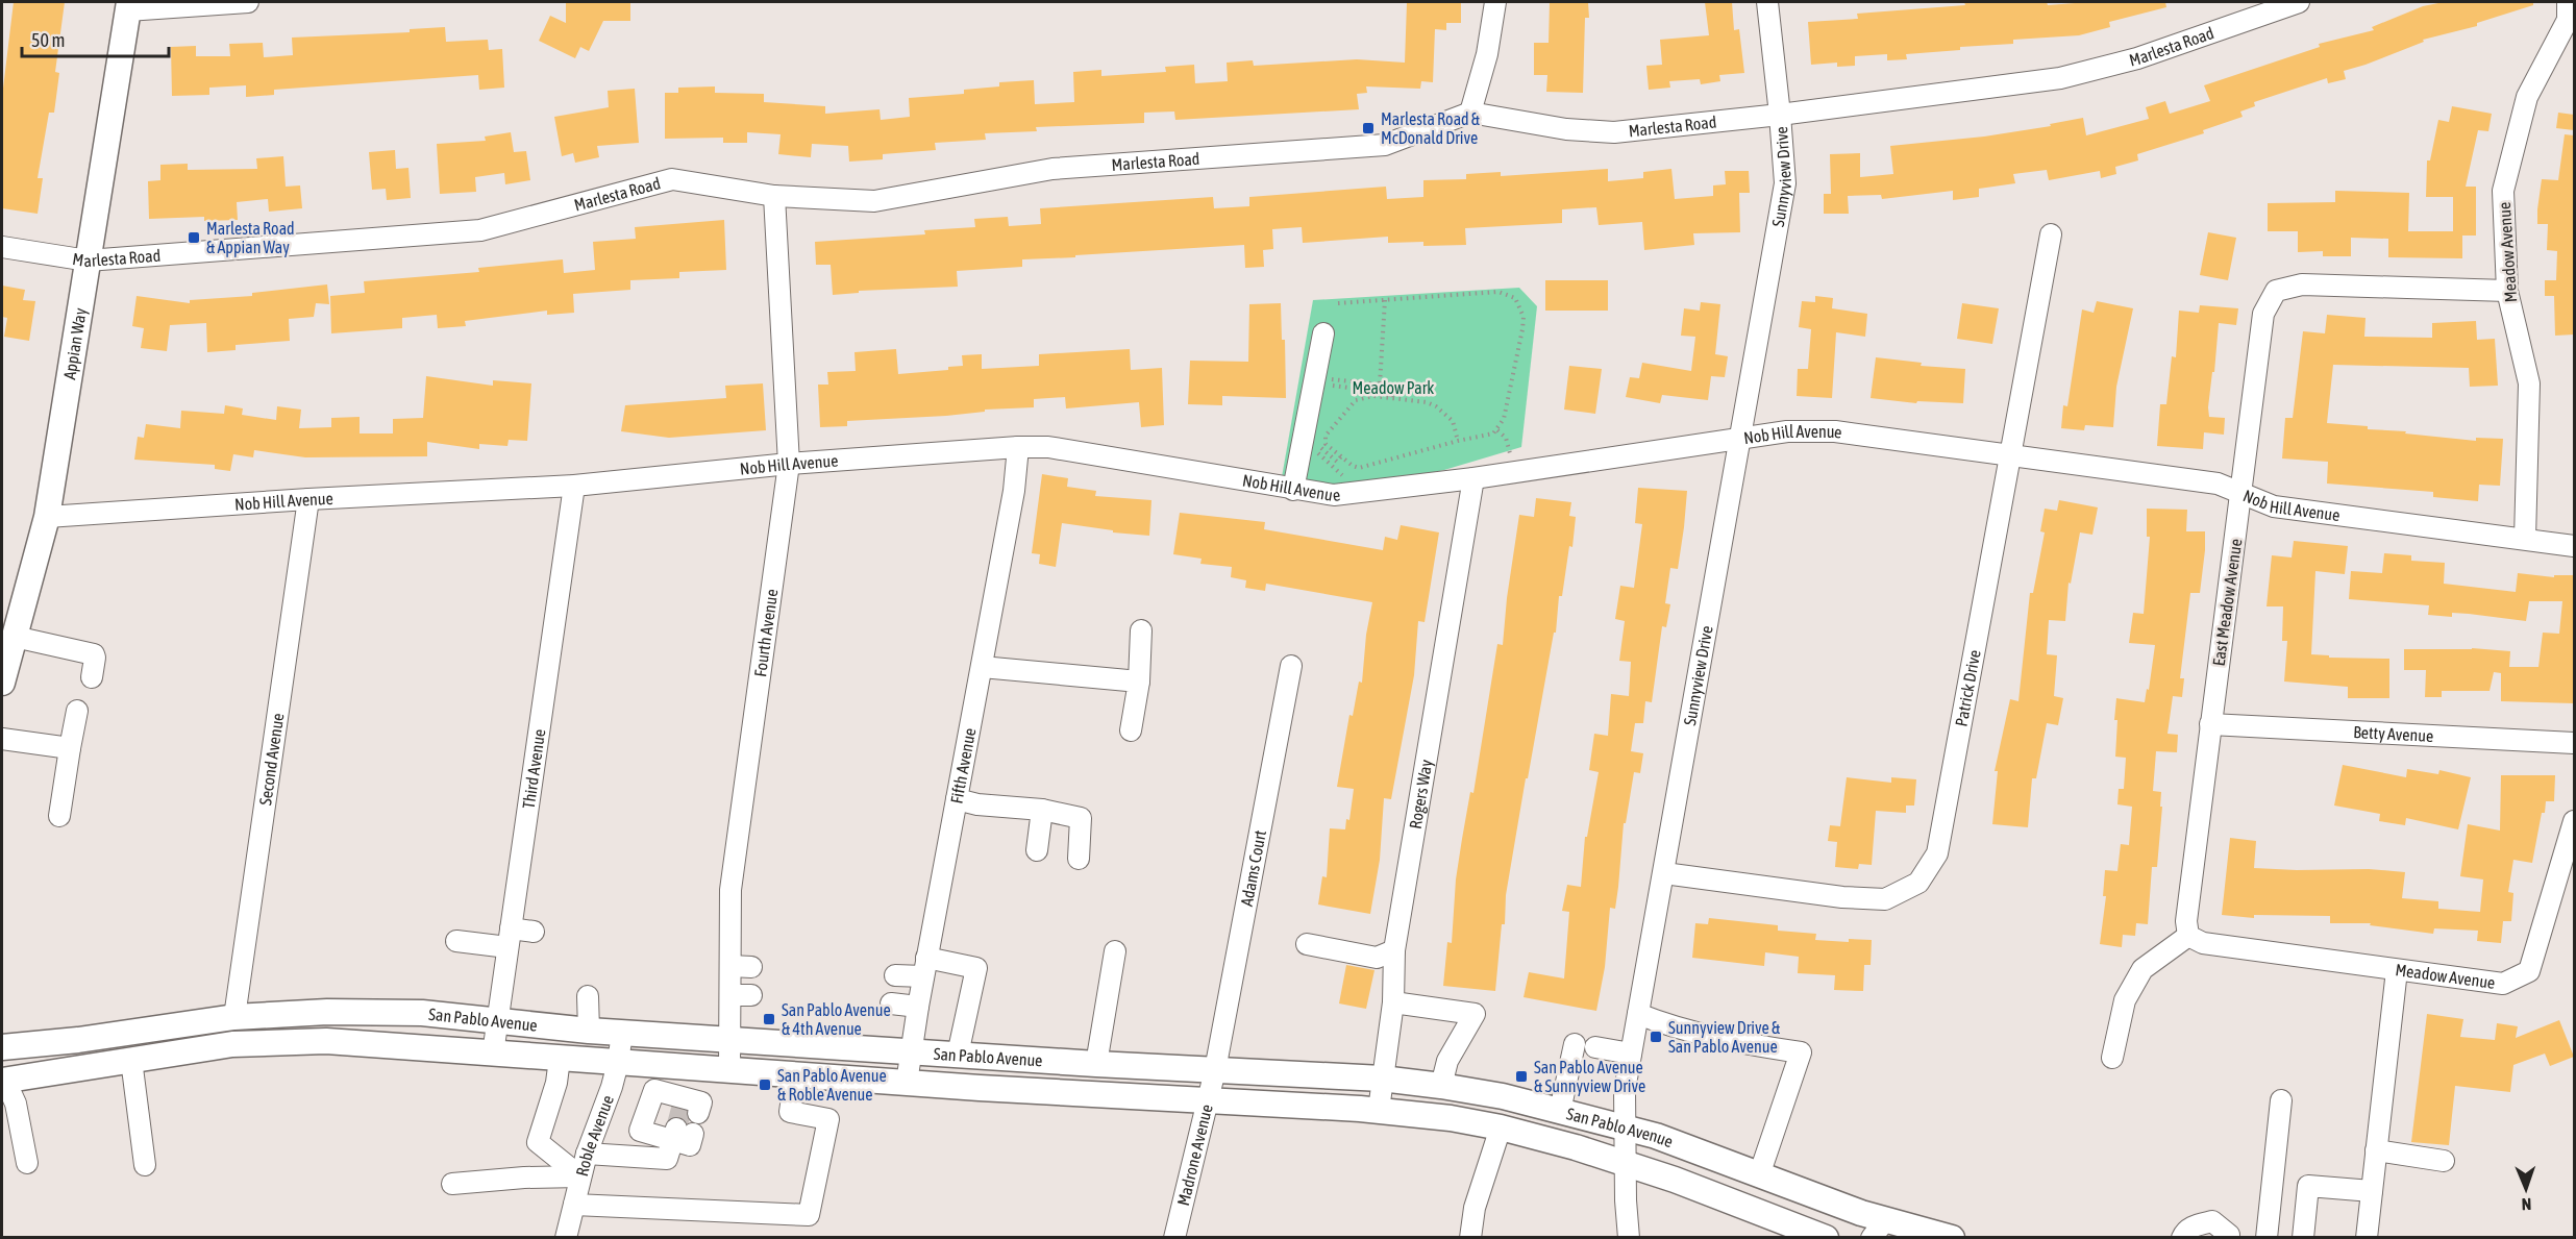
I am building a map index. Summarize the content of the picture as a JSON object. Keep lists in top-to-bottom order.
{
  "streets": {
    "main road": ["Appian Way", "San Pablo Avenue"],
    "street": [
      "Marlesta Road",
      "Sunnyview Drive",
      "Meadow Avenue",
      "Nob Hill Avenue",
      "East Meadow Avenue",
      "Fourth Avenue",
      "Patrick Drive",
      "Betty Avenue",
      "Second Avenue",
      "Fifth Avenue",
      "Third Avenue",
      "Rogers Way",
      "Adams Court",
      "Roble Avenue",
      "Madrone Avenue"
    ]
  },
  "crossings": [
    ["Marlesta Road", "Sunnyview Drive"],
    ["Marlesta Road", "Appian Way"],
    ["Marlesta Road", "Fourth Avenue"],
    ["Sunnyview Drive", "Nob Hill Avenue"],
    ["Sunnyview Drive", "Patrick Drive"],
    ["Sunnyview Drive", "San Pablo Avenue"],
    ["Meadow Avenue", "Nob Hill Avenue"],
    ["Meadow Avenue", "East Meadow Avenue"],
    ["Appian Way", "Nob Hill Avenue"],
    ["Nob Hill Avenue", "East Meadow Avenue"],
    ["Nob Hill Avenue", "Fourth Avenue"],
    ["Nob Hill Avenue", "Patrick Drive"],
    ["Nob Hill Avenue", "Second Avenue"],
    ["Nob Hill Avenue", "Fifth Avenue"],
    ["Nob Hill Avenue", "Third Avenue"],
    ["Nob Hill Avenue", "Rogers Way"],
    ["East Meadow Avenue", "Betty Avenue"],
    ["Fourth Avenue", "San Pablo Avenue"],
    ["Second Avenue", "San Pablo Avenue"],
    ["Fifth Avenue", "San Pablo Avenue"],
    ["Third Avenue", "San Pablo Avenue"],
    ["Rogers Way", "San Pablo Avenue"],
    ["Adams Court", "San Pablo Avenue"],
    ["Adams Court", "Madrone Avenue"],
    ["San Pablo Avenue", "Roble Avenue"],
    ["San Pablo Avenue", "Madrone Avenue"]
  ],
  "parks": ["Meadow Park"],
  "places": {
    "transit": [
      "Marlesta Road & McDonald Drive",
      "Marlesta Road & Appian Way",
      "San Pablo Avenue & 4th Avenue",
      "Sunnyview Drive & San Pablo Avenue",
      "San Pablo Avenue & Sunnyview Drive",
      "San Pablo Avenue & Roble Avenue"
    ]
  },
  "scale_bar": "50 m",
  "north": "bottom"
}
